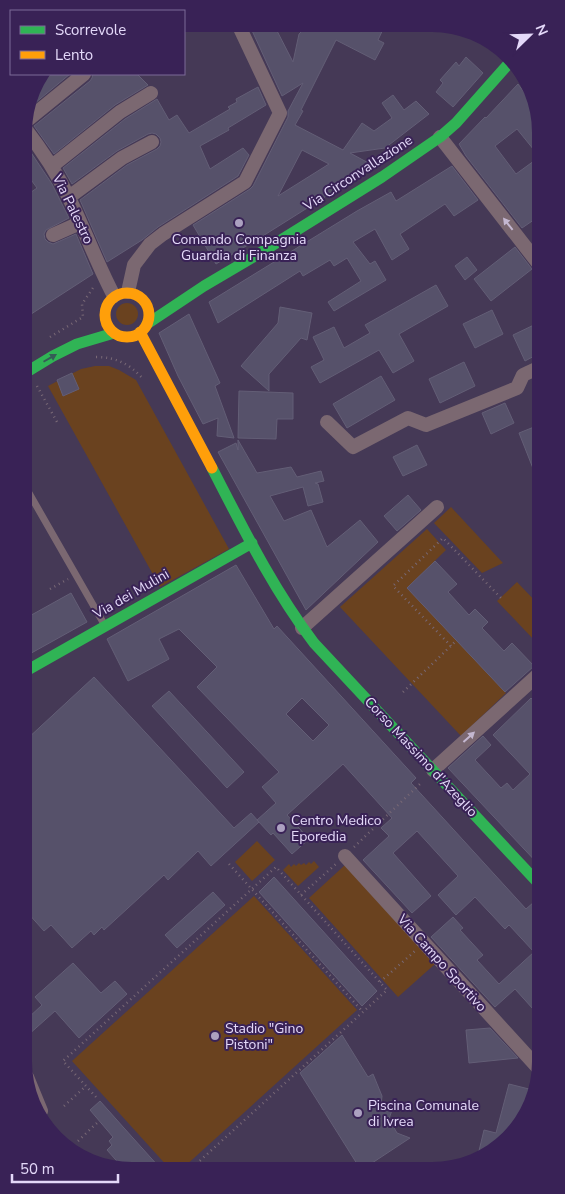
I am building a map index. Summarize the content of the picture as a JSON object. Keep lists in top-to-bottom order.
{
  "streets": {
    "main road": ["Via Circonvallazione", "Via dei Mulini", "Corso Massimo d'Azeglio"],
    "street": ["Via Palestro", "Via Campo Sportivo"]
  },
  "crossings": [
    ["Via Palestro", "Corso Massimo d'Azeglio"],
    ["Via dei Mulini", "Corso Massimo d'Azeglio"]
  ],
  "places": [
    "Comando Compagnia Guardia di Finanza",
    "Centro Medico Eporedia",
    "Stadio \"Gino Pistoni\"",
    "Piscina Comunale di Ivrea"
  ],
  "legend": ["Scorrevole", "Lento"],
  "scale_bar": "50 m",
  "north": "top right"
}
